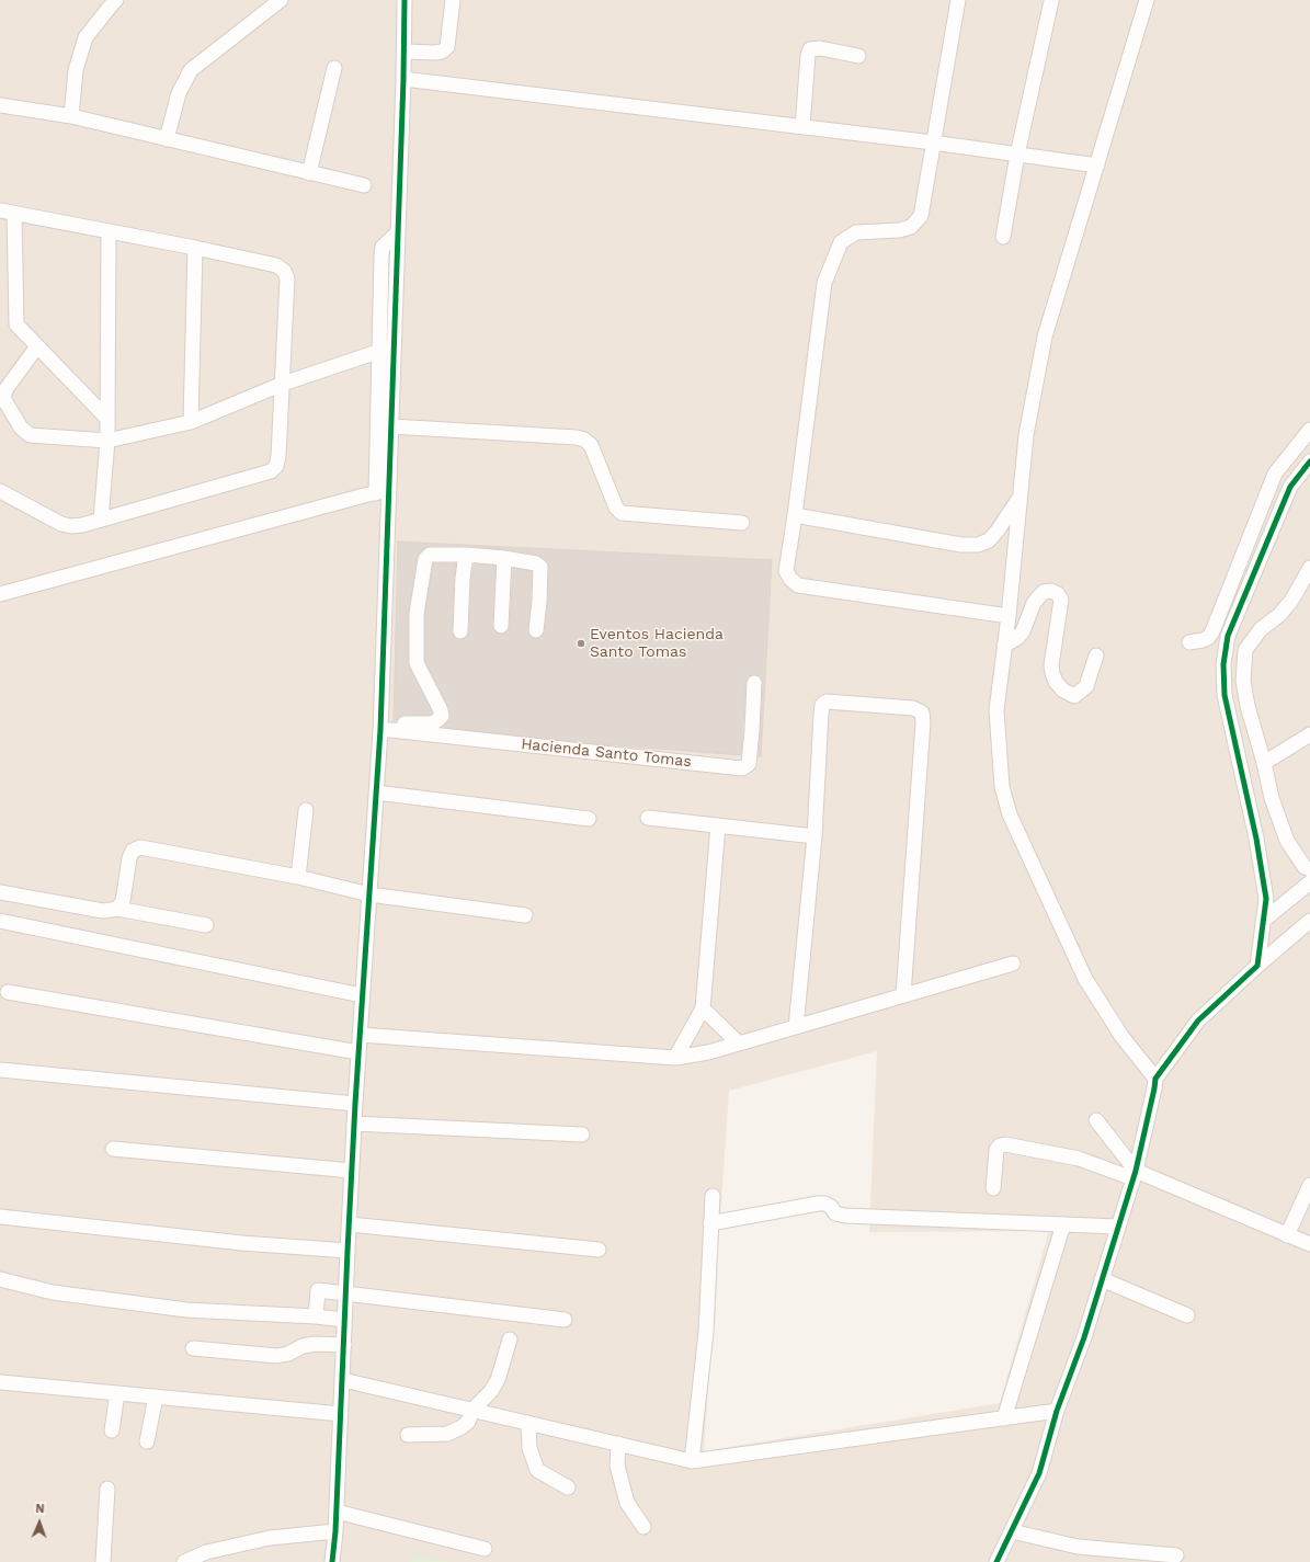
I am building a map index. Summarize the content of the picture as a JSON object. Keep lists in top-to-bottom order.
{
  "streets": {
    "street": ["Hacienda Santo Tomas"]
  },
  "places": ["Eventos Hacienda Santo Tomas"],
  "north": "top"
}
